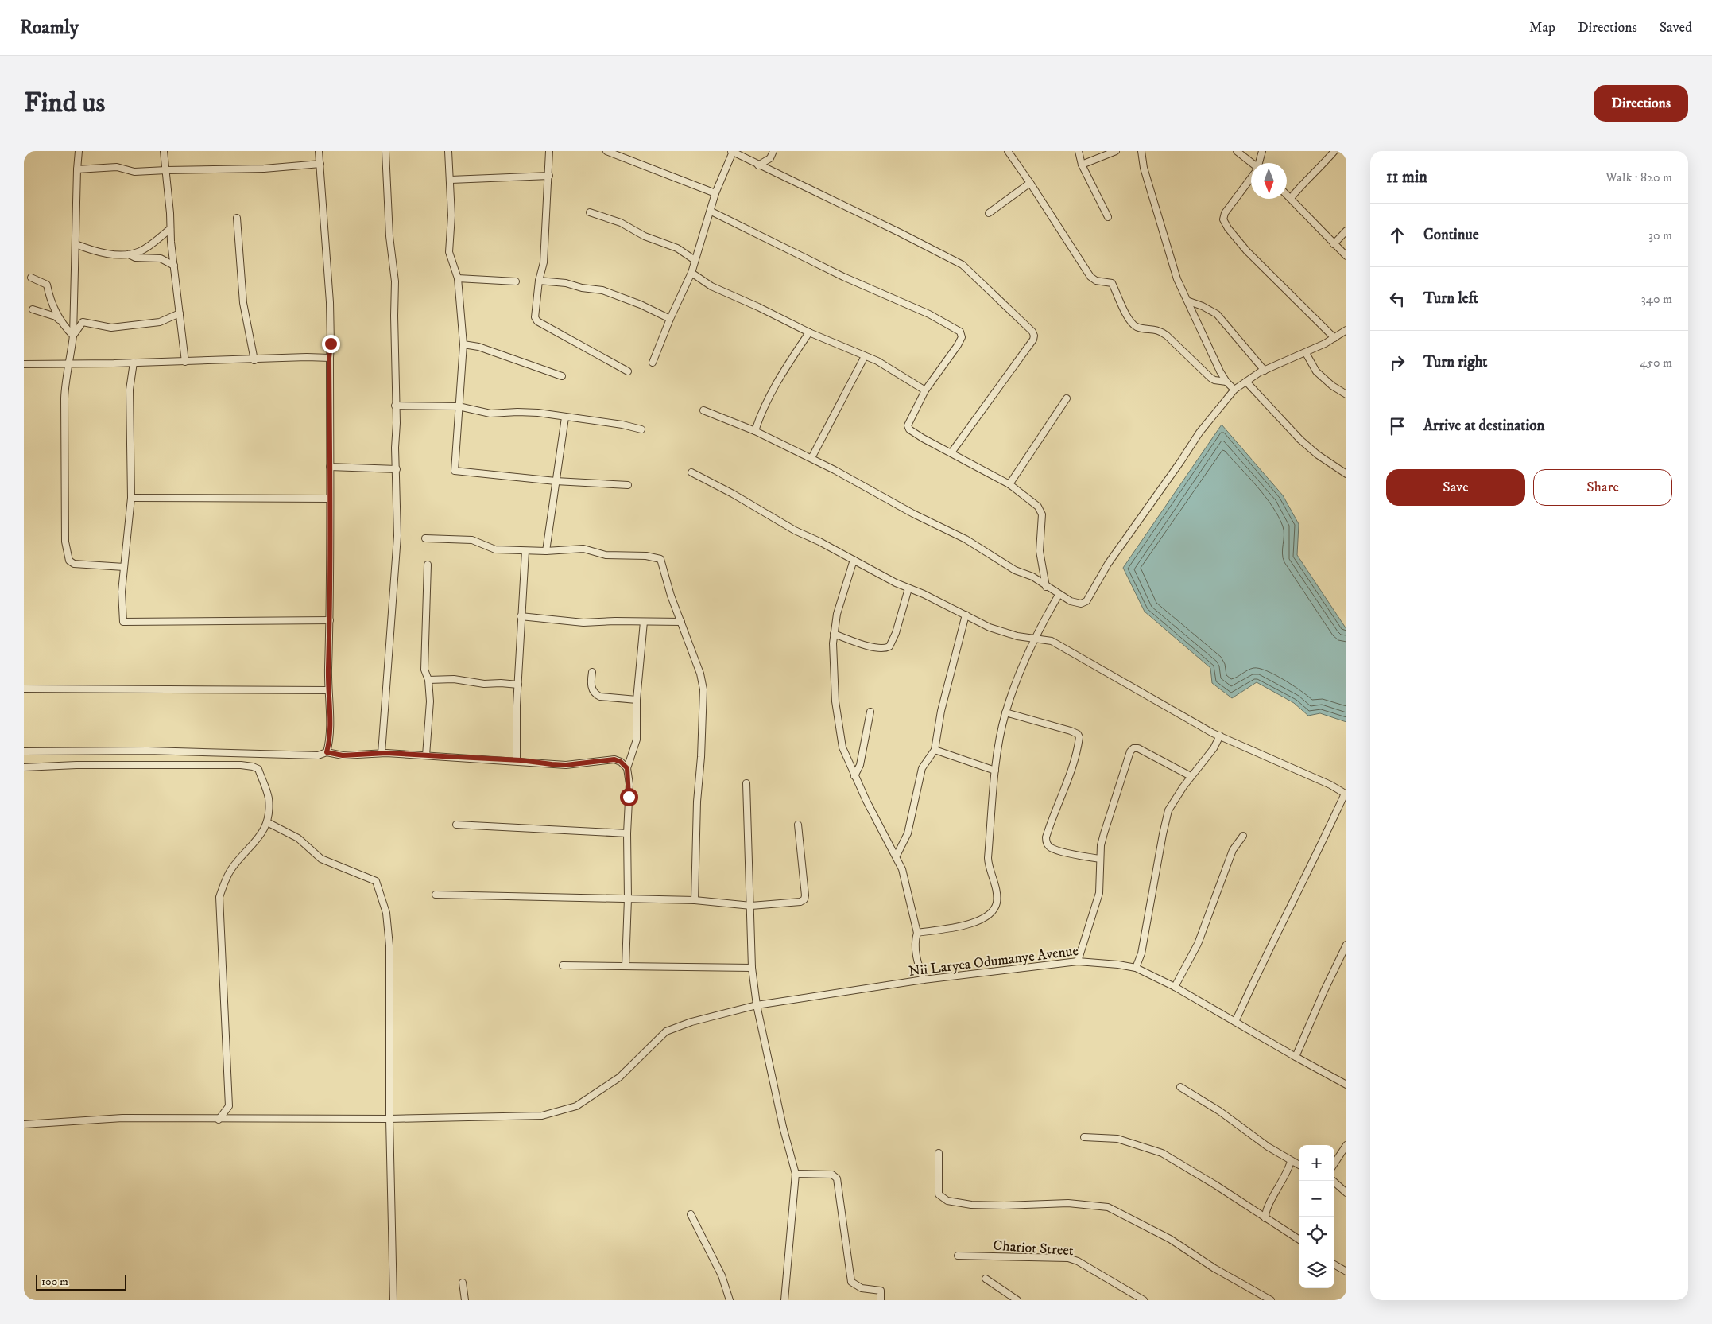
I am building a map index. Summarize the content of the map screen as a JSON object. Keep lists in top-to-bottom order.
{
  "streets": {
    "street": ["Nii Laryea Odumanye Avenue", "Chariot Street"]
  },
  "scale_bar": "100 m",
  "north": "bottom",
  "page": {
    "header": "Roamly",
    "nav": ["Map", "Directions", "Saved"],
    "buttons": [
      "Directions",
      ["Save", "Share"]
    ],
    "title": "Find us",
    "heading": ["11 min", "Walk · 820 m"],
    "list": [
      ["Continue", "30 m"],
      ["Turn left", "340 m"],
      ["Turn right", "450 m"],
      "Arrive at destination"
    ],
    "map_buttons": ["+", "−"],
    "scale": "100 m"
  }
}
